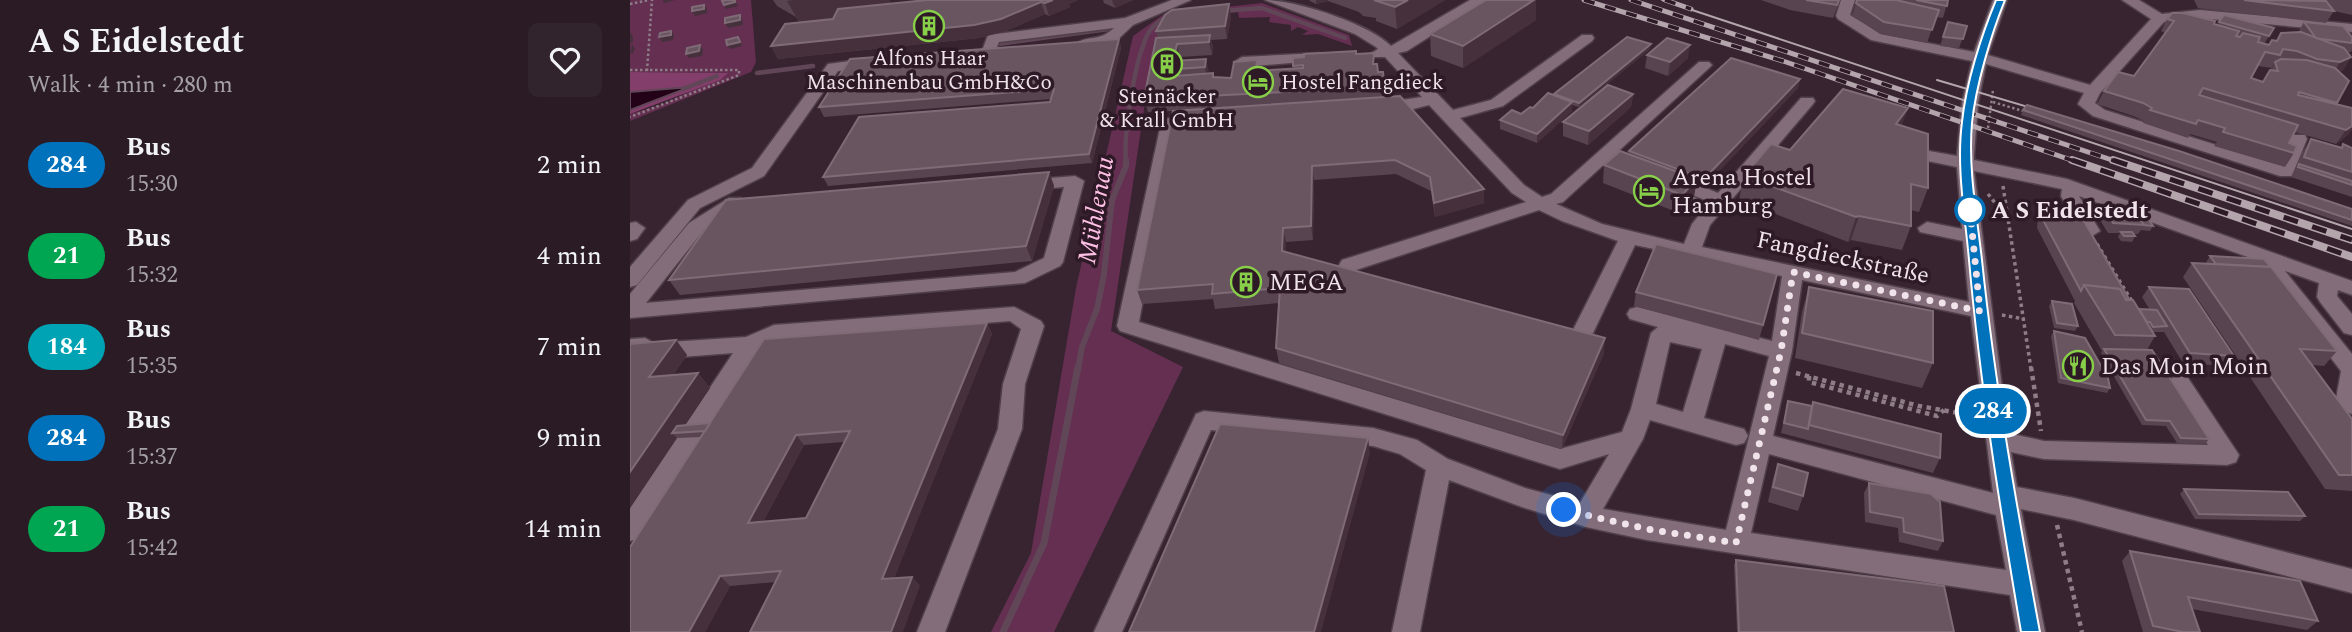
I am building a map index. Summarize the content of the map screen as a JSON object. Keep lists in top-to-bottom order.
{
  "streets": {
    "street": ["Fangdieckstraße"]
  },
  "water": ["Mühlenau"],
  "places": {
    "building": ["Alfons Haar Maschinenbau GmbH&Co", "Steinäcker & Krall GmbH", "MEGA"],
    "hotel": ["Hostel Fangdieck", "Arena Hostel Hamburg"],
    "other": ["A S Eidelstedt"],
    "restaurant": ["Das Moin Moin"]
  },
  "lines": ["bus line 284"],
  "page": {
    "heading": ["A S Eidelstedt", "Walk · 4 min · 280 m"],
    "on_map": "284",
    "list": [
      {
        "mark": "284",
        "name": "Bus",
        "note": "15:30",
        "value": "2 min"
      },
      {
        "mark": "21",
        "name": "Bus",
        "note": "15:32",
        "value": "4 min"
      },
      {
        "mark": "184",
        "name": "Bus",
        "note": "15:35",
        "value": "7 min"
      },
      {
        "mark": "284",
        "name": "Bus",
        "note": "15:37",
        "value": "9 min"
      },
      {
        "mark": "21",
        "name": "Bus",
        "note": "15:42",
        "value": "14 min"
      }
    ]
  }
}
